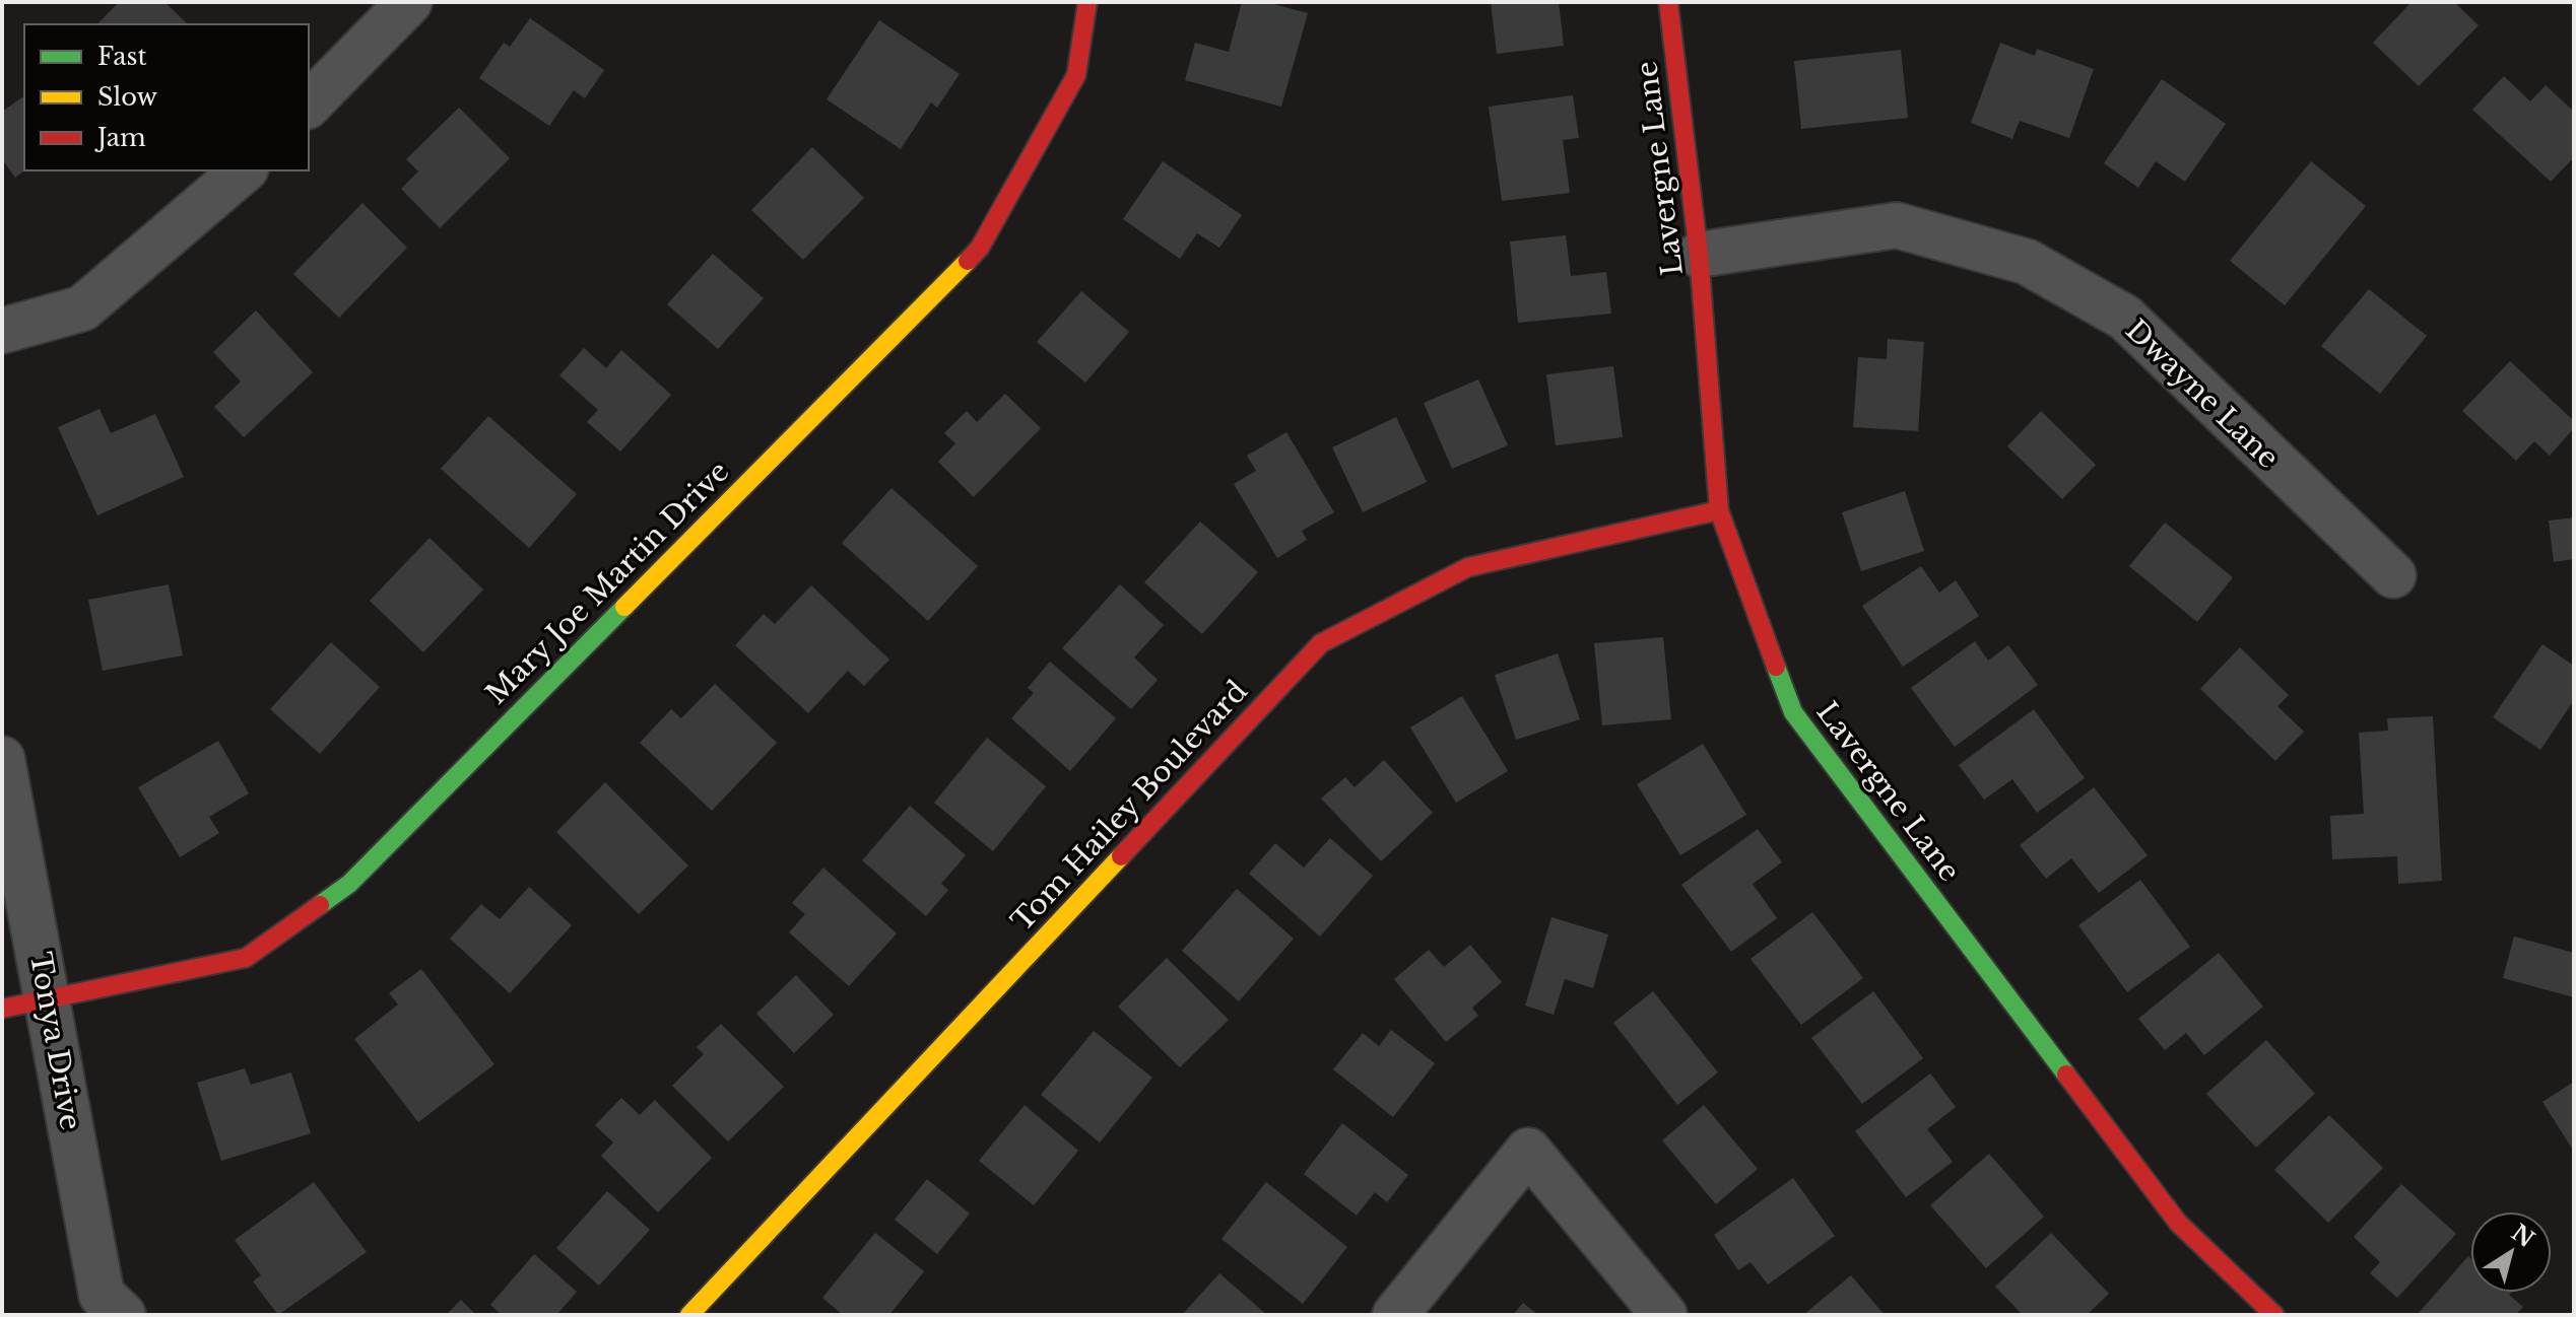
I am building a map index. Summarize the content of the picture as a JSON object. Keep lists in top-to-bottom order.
{
  "streets": {
    "street": [
      "Lavergne Lane",
      "Dwayne Lane",
      "Mary Joe Martin Drive",
      "Tom Hailey Boulevard",
      "Tonya Drive"
    ]
  },
  "crossings": [
    ["Lavergne Lane", "Dwayne Lane"],
    ["Lavergne Lane", "Tom Hailey Boulevard"],
    ["Mary Joe Martin Drive", "Tonya Drive"]
  ],
  "legend": ["Fast", "Slow", "Jam"],
  "north": "top right"
}
